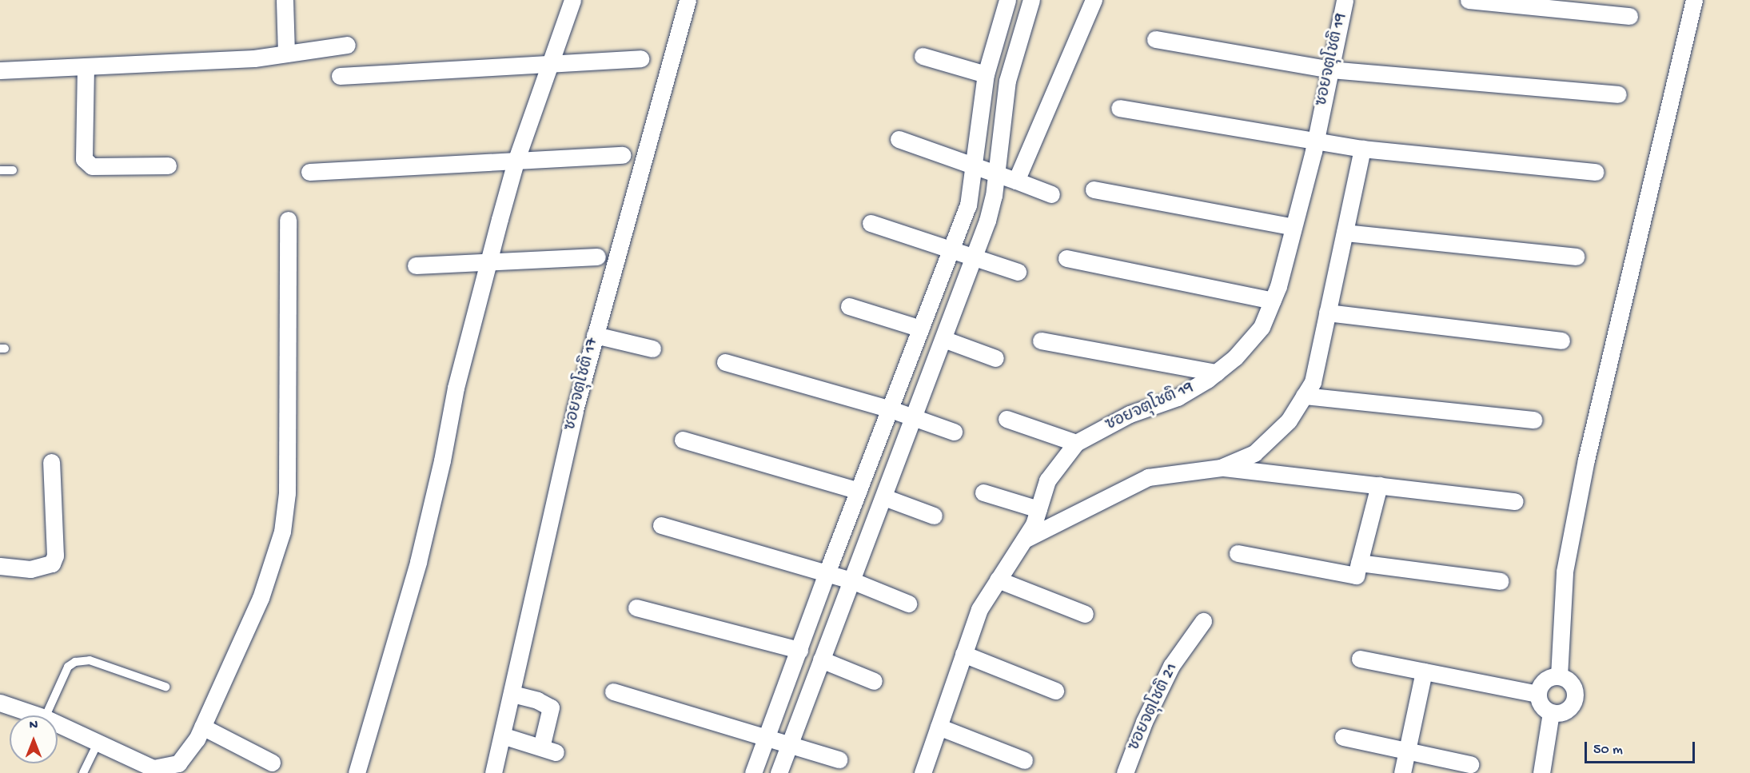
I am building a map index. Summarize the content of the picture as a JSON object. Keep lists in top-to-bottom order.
{
  "streets": {
    "street": ["ซอยจตุโชติ 19", "ซอยจตุโชติ 17", "ซอยจตุโชติ 21"]
  },
  "scale_bar": "50 m",
  "north": "top"
}
